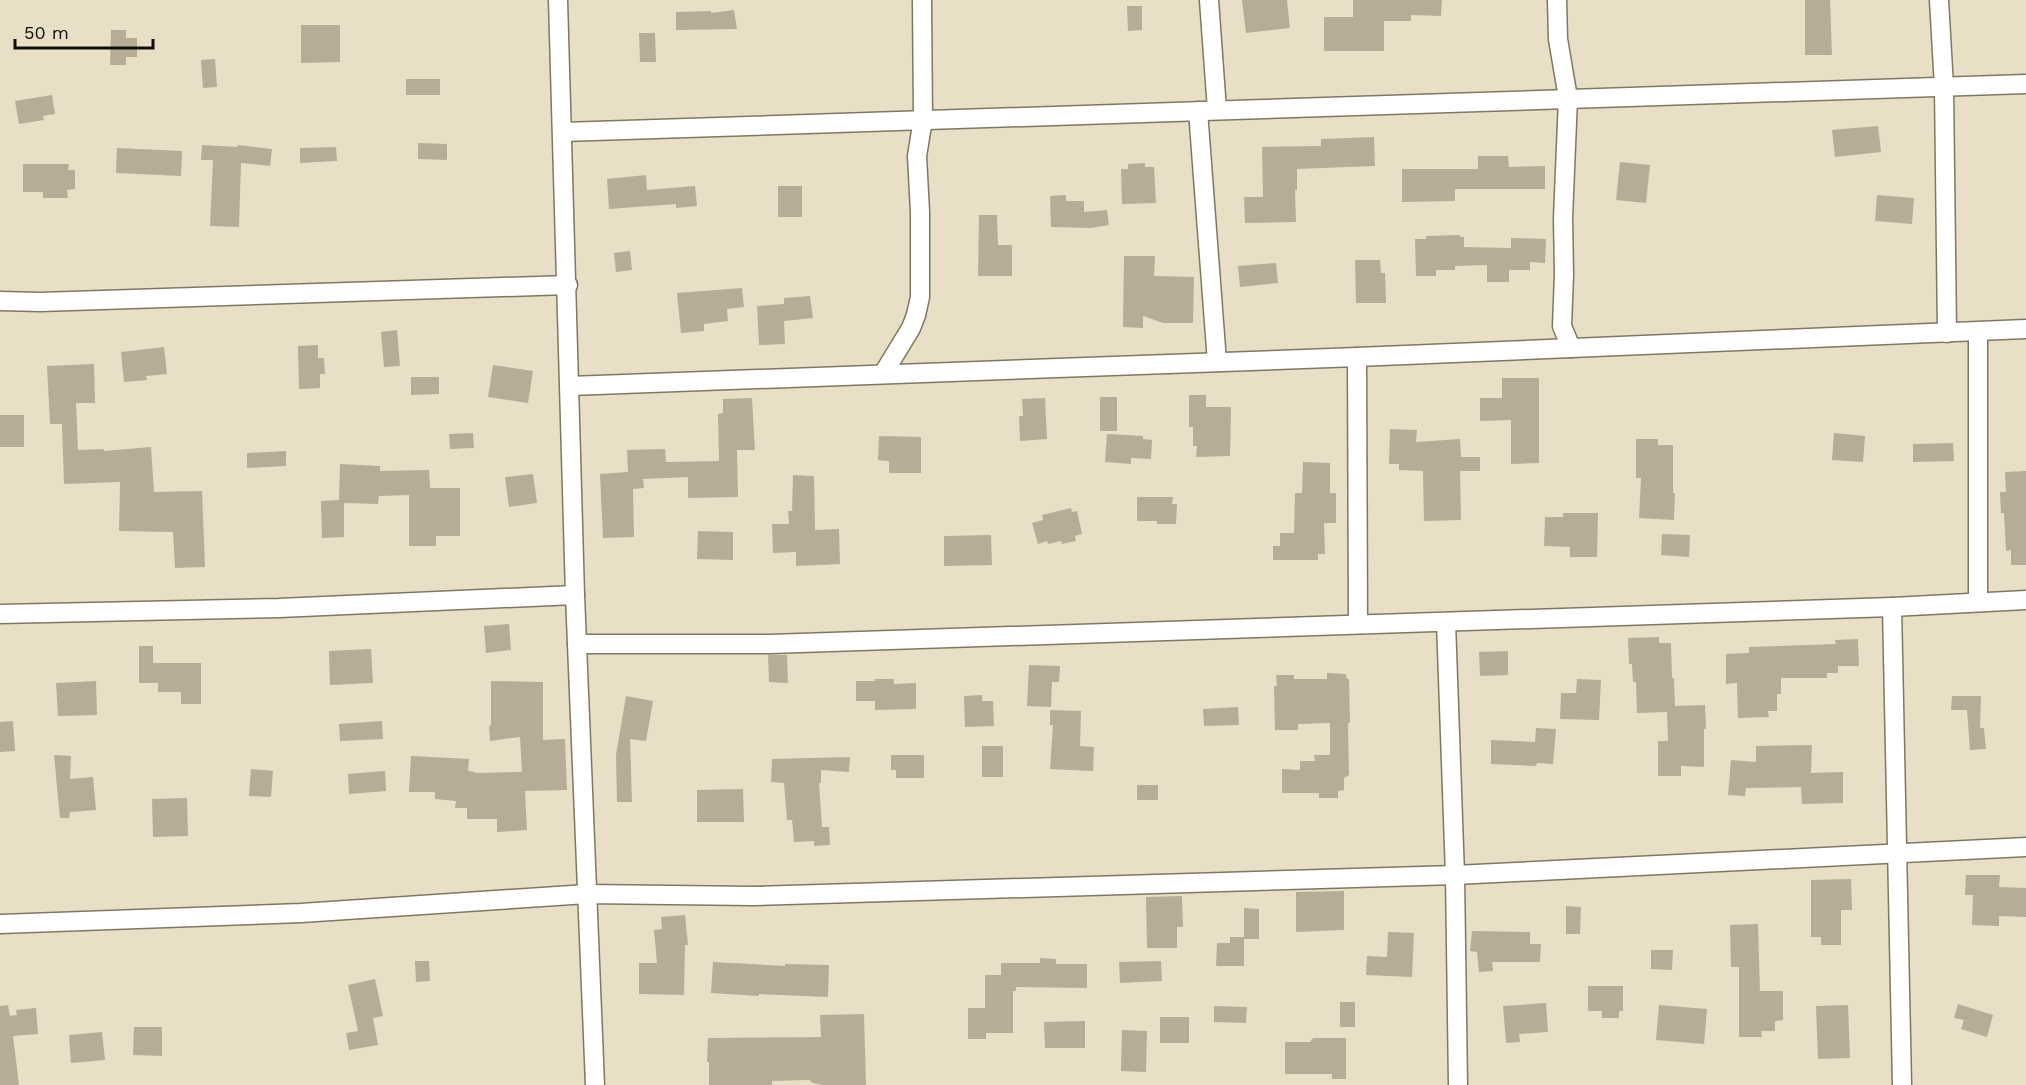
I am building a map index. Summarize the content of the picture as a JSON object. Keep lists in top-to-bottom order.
{
  "scale_bar": "50 m"
}
